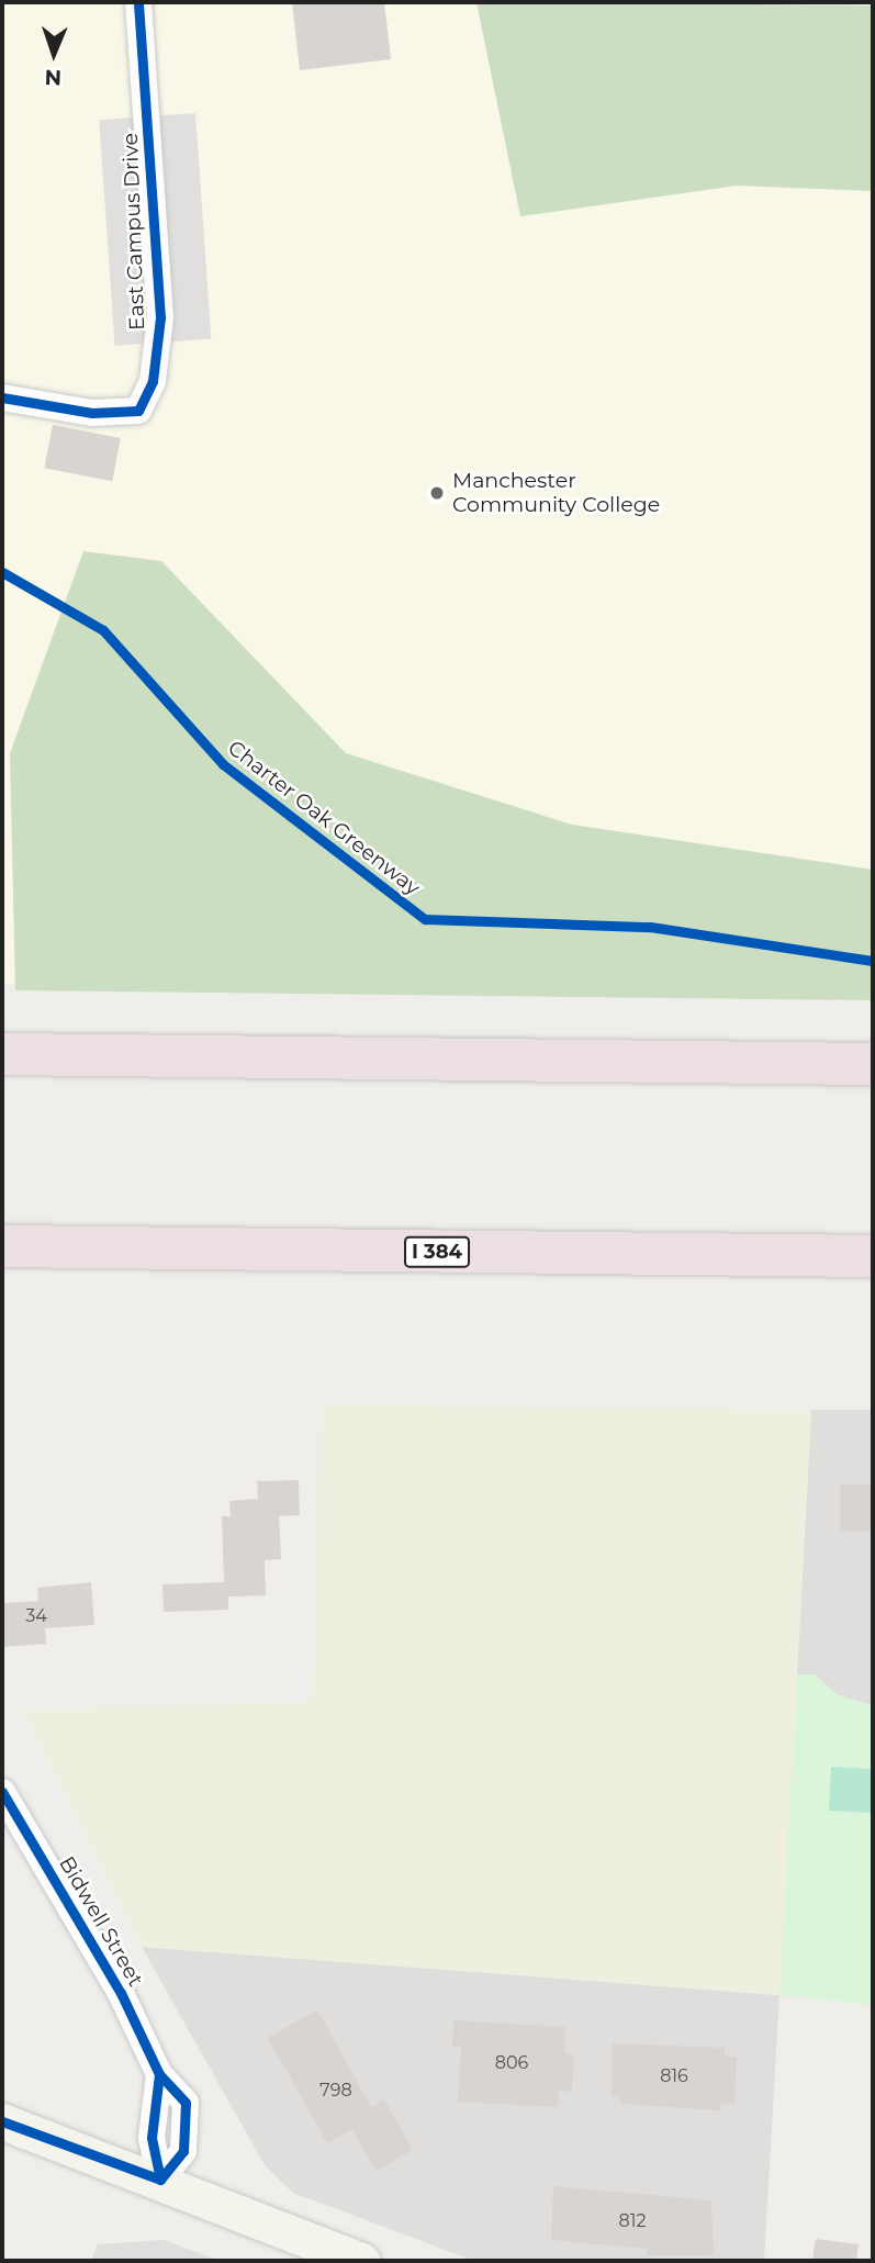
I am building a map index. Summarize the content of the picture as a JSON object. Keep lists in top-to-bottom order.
{
  "streets": {
    "highway": ["I 384"],
    "street": ["East Campus Drive", "Bidwell Street"],
    "cycle path": ["Charter Oak Greenway"]
  },
  "places": ["Manchester Community College"],
  "house_numbers": [
    "34",
    "806",
    "816",
    "798",
    "812"
  ],
  "north": "bottom"
}
